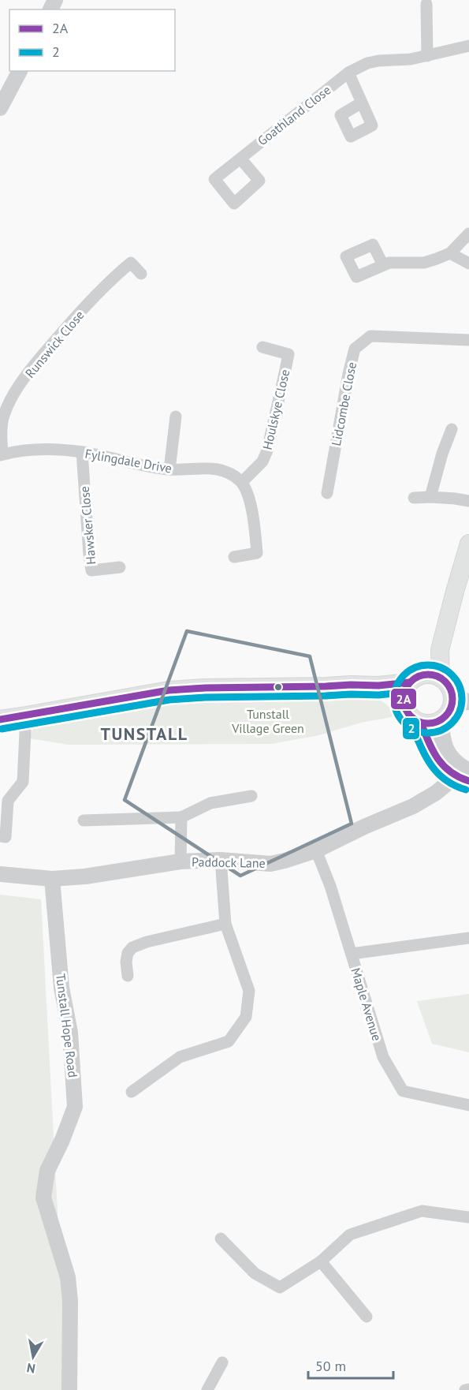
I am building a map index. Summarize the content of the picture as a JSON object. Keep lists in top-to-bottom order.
{
  "streets": {
    "street": [
      "Goathland Close",
      "Runswick Close",
      "Lidcombe Close",
      "Houlskye Close",
      "Fylingdale Drive",
      "Hawsker Close",
      "Paddock Lane",
      "Maple Avenue",
      "Tunstall Hope Road"
    ]
  },
  "crossings": [
    ["Runswick Close", "Fylingdale Drive"],
    ["Houlskye Close", "Fylingdale Drive"],
    ["Fylingdale Drive", "Hawsker Close"],
    ["Paddock Lane", "Maple Avenue"],
    ["Paddock Lane", "Tunstall Hope Road"]
  ],
  "districts": ["TUNSTALL"],
  "parks": ["Tunstall Village Green"],
  "lines": ["transit line 2", "transit line 2A"],
  "legend": ["2A", "2"],
  "scale_bar": "50 m",
  "north": "bottom"
}
